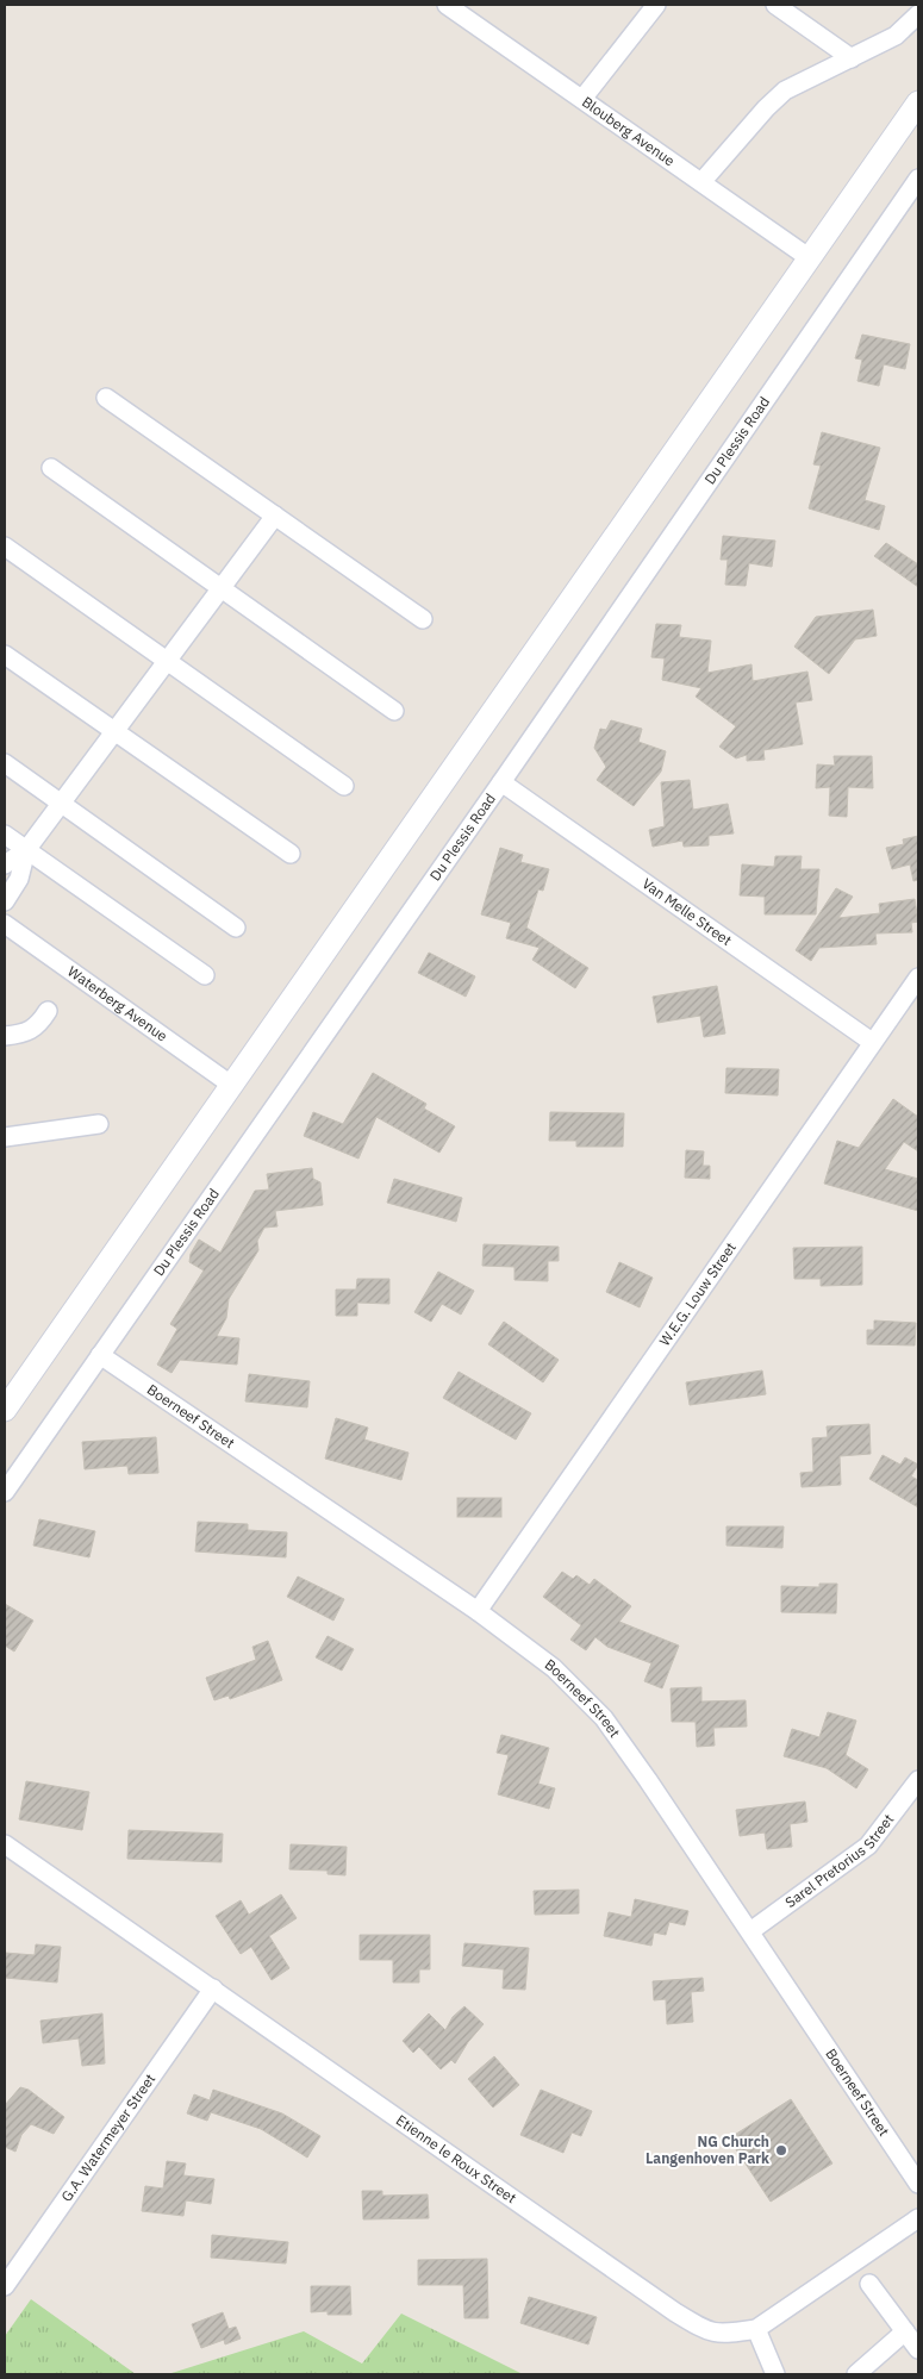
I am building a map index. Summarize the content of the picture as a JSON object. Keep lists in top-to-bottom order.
{
  "streets": {
    "street": [
      "Blouberg Avenue",
      "Du Plessis Road",
      "Van Melle Street",
      "Waterberg Avenue",
      "W.E.G. Louw Street",
      "Boerneef Street",
      "Sarel Pretorius Street",
      "G.A. Watermeyer Street",
      "Etienne le Roux Street"
    ]
  },
  "crossings": [
    ["Du Plessis Road", "Van Melle Street"],
    ["Du Plessis Road", "Boerneef Street"],
    ["Van Melle Street", "W.E.G. Louw Street"],
    ["W.E.G. Louw Street", "Boerneef Street"],
    ["Boerneef Street", "Sarel Pretorius Street"],
    ["G.A. Watermeyer Street", "Etienne le Roux Street"]
  ],
  "places": ["NG Church Langenhoven Park"]
}
